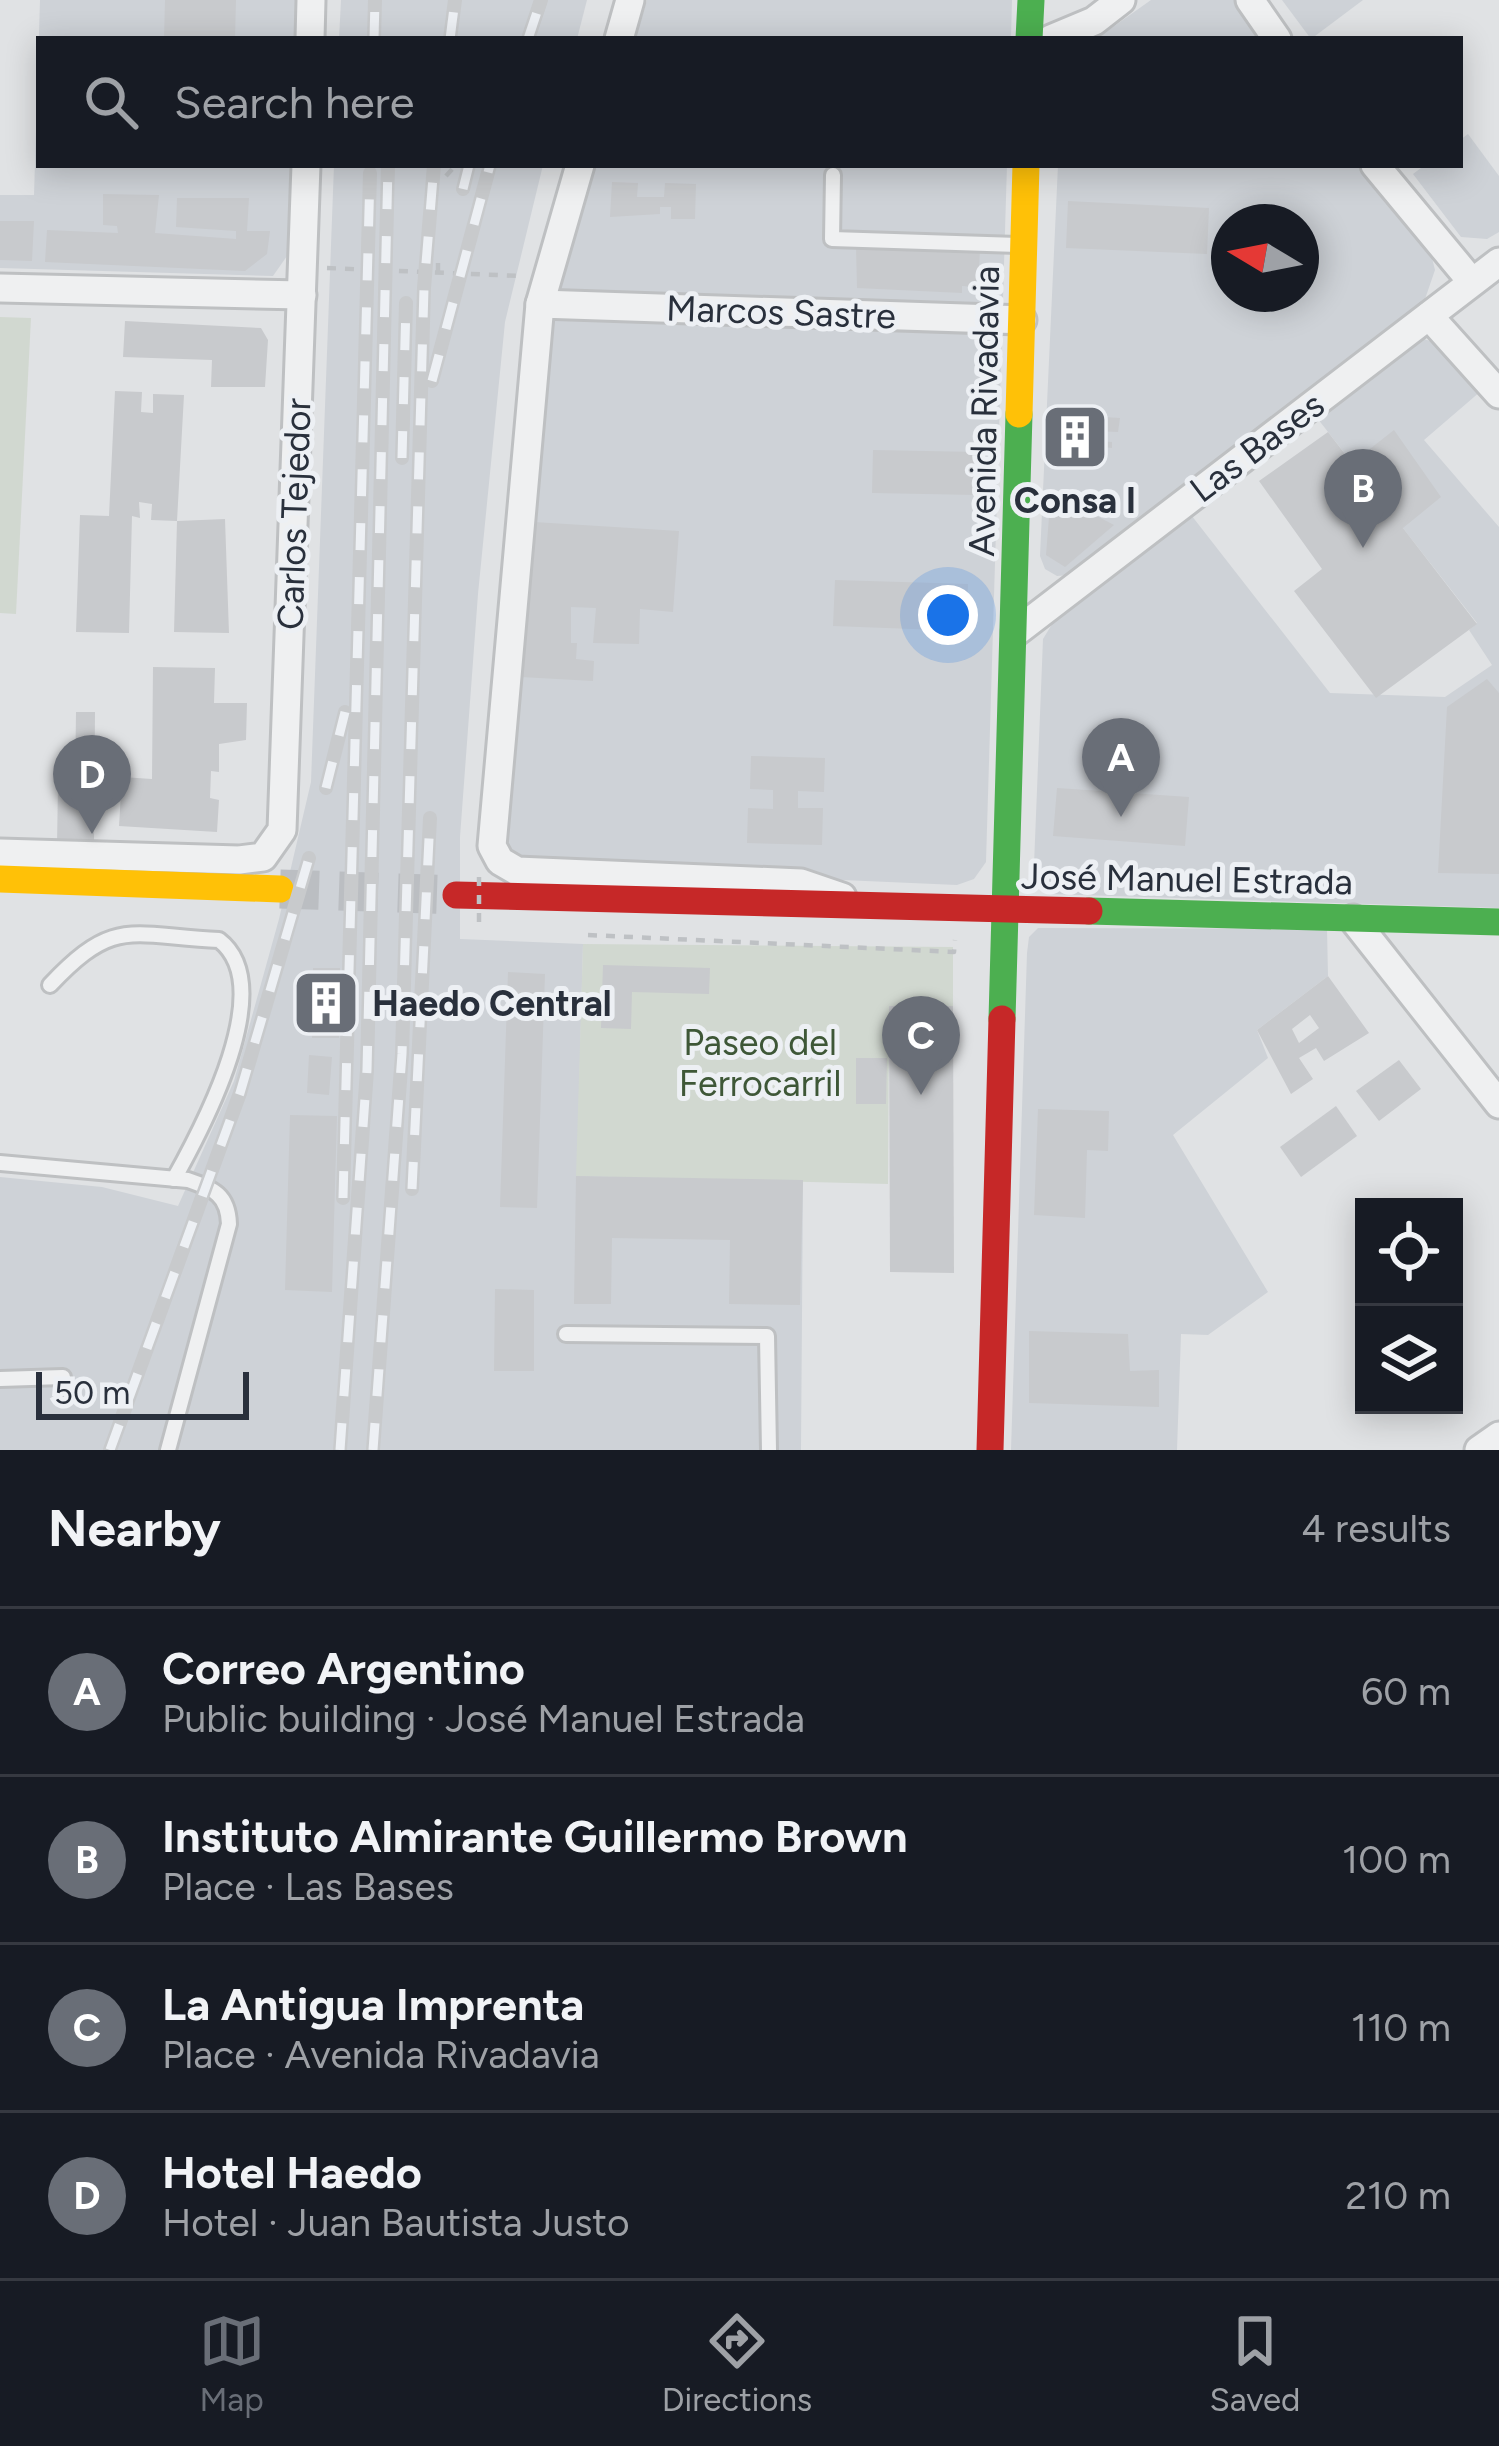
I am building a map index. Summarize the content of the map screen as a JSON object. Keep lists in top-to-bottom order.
{
  "streets": {
    "street": [
      "Marcos Sastre",
      "Avenida Rivadavia",
      "Las Bases",
      "Carlos Tejedor",
      "José Manuel Estrada"
    ]
  },
  "crossings": [
    ["Marcos Sastre", "Avenida Rivadavia"],
    ["Avenida Rivadavia", "Las Bases"],
    ["Avenida Rivadavia", "José Manuel Estrada"]
  ],
  "parks": ["Paseo del Ferrocarril"],
  "places": {
    "building": ["Consa I", "Haedo Central"]
  },
  "scale_bar": "50 m",
  "north": "left",
  "page": {
    "search": "Search here",
    "pins": [
      "B",
      "A",
      "D",
      "C"
    ],
    "scale": "50 m",
    "heading": ["Nearby", "4 results"],
    "list": [
      {
        "mark": "A",
        "name": "Correo Argentino",
        "note": "Public building · José Manuel Estrada",
        "value": "60 m"
      },
      {
        "mark": "B",
        "name": "Instituto Almirante Guillermo Brown",
        "note": "Place · Las Bases",
        "value": "100 m"
      },
      {
        "mark": "C",
        "name": "La Antigua Imprenta",
        "note": "Place · Avenida Rivadavia",
        "value": "110 m"
      },
      {
        "mark": "D",
        "name": "Hotel Haedo",
        "note": "Hotel · Juan Bautista Justo",
        "value": "210 m"
      }
    ],
    "nav": ["Map", "Directions", "Saved"]
  }
}
